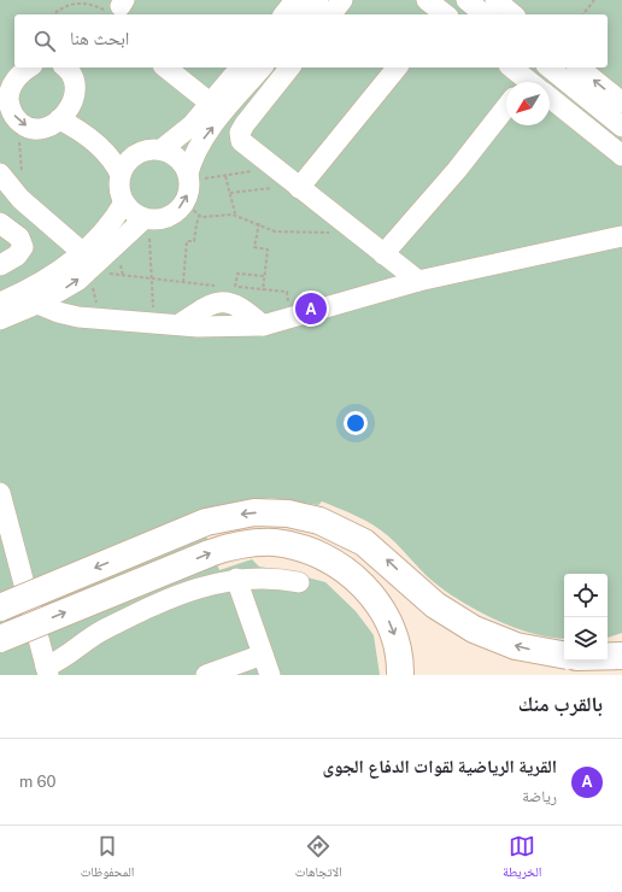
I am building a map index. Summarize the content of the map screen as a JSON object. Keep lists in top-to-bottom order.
{
  "north": "bottom left",
  "page": {
    "search": "ابحث هنا",
    "pins": "A",
    "heading": "بالقرب منك",
    "list": [
      {
        "mark": "A",
        "name": "القرية الرياضية لقوات الدفاع الجوى",
        "note": "رياضة",
        "value": "60 m"
      }
    ],
    "nav": ["الخريطة", "الاتجاهات", "المحفوظات"]
  }
}
